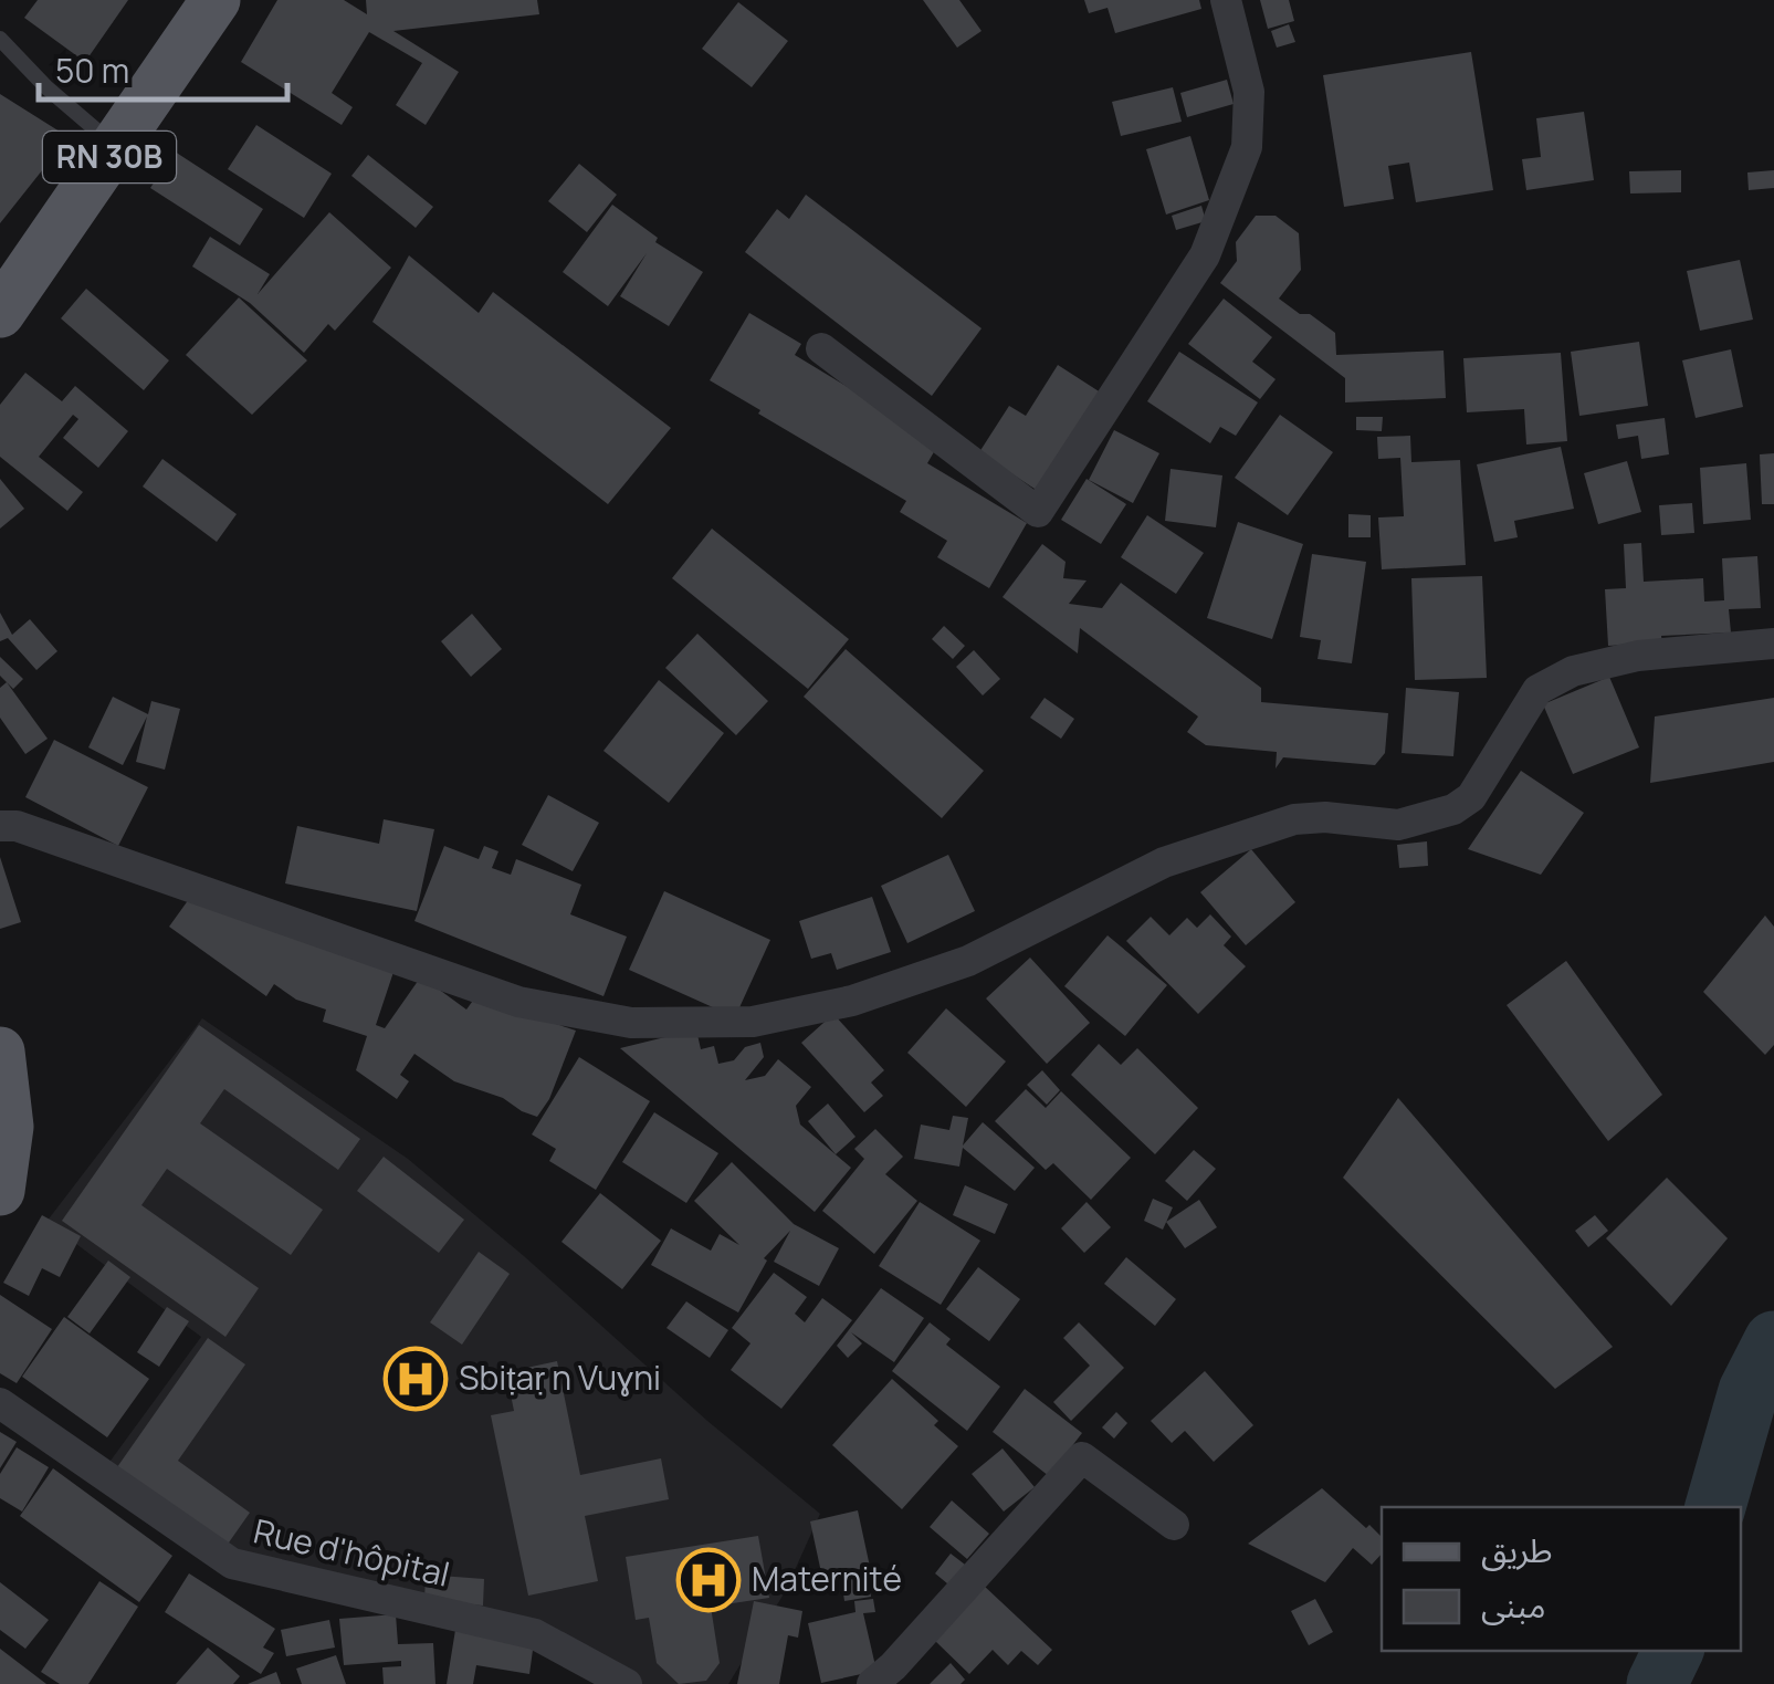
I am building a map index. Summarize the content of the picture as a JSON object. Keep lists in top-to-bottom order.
{
  "streets": {
    "main road": ["RN 30B"],
    "street": ["Rue d'hôpital"]
  },
  "places": {
    "hospital": ["Sbiṭaṛ n Vuɣni", "Maternité"]
  },
  "legend": ["طريق", "مبنى"],
  "scale_bar": "50 m"
}
